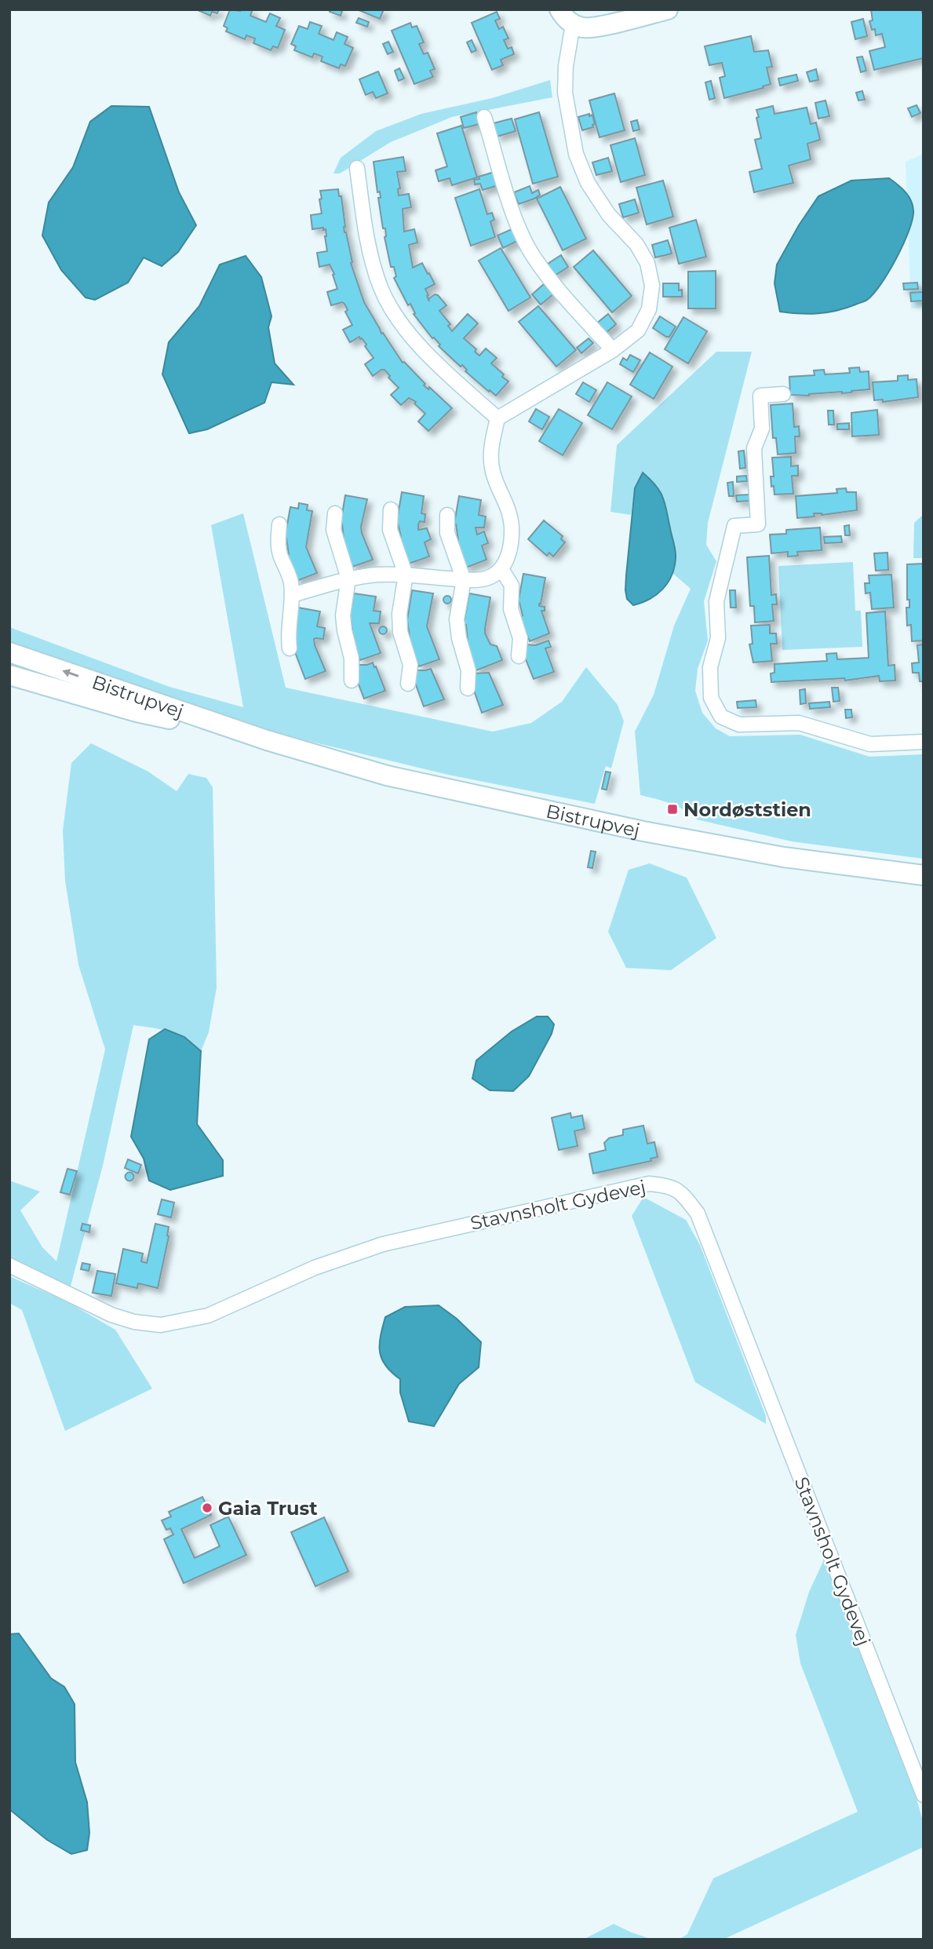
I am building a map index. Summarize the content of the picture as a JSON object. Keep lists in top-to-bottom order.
{
  "streets": {
    "main road": ["Bistrupvej"],
    "street": ["Stavnsholt Gydevej"]
  },
  "places": {
    "transit": ["Nordøststien"],
    "other": ["Gaia Trust"]
  }
}
